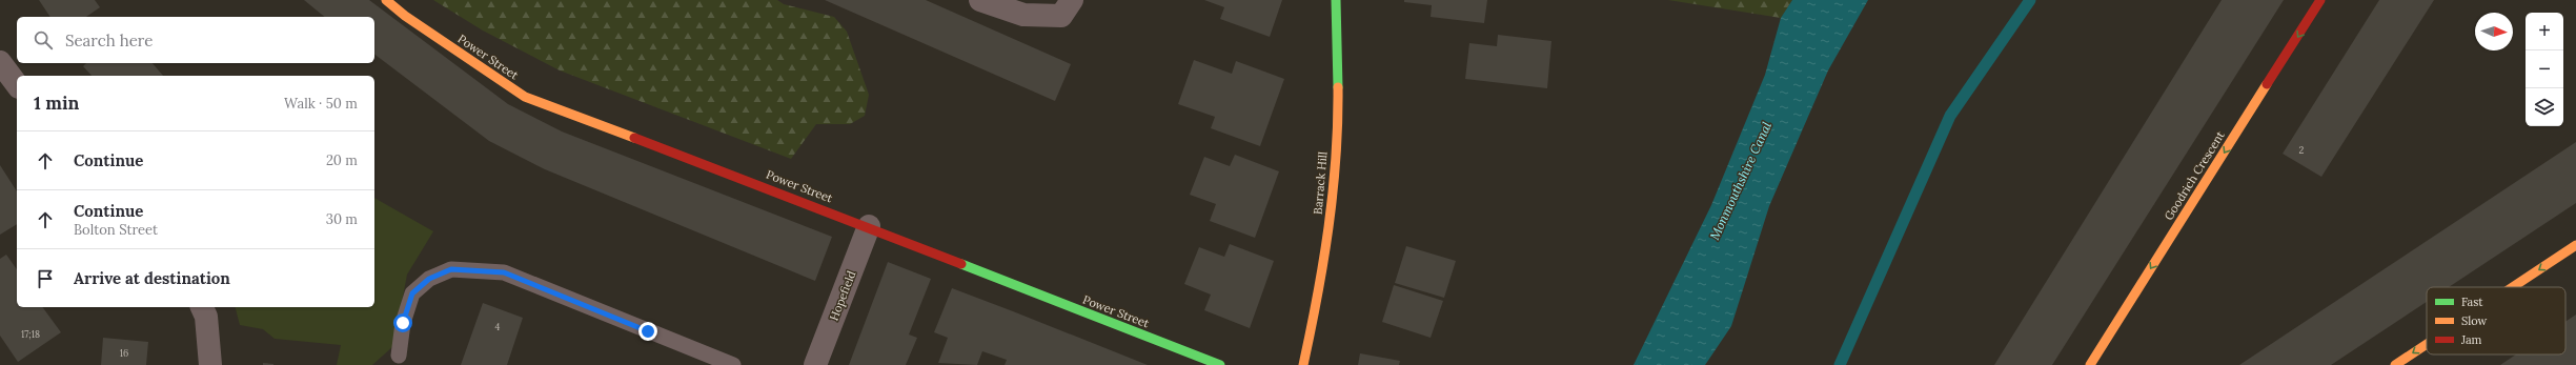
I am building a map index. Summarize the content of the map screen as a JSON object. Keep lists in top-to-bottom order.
{
  "streets": {
    "street": [
      "Power Street",
      "Goodrich Crescent",
      "Barrack Hill",
      "Hopefield"
    ]
  },
  "crossings": [
    ["Power Street", "Hopefield"]
  ],
  "one_way": ["Goodrich Crescent"],
  "water": ["Monmouthshire Canal"],
  "house_numbers": [
    "2",
    "4",
    "17;18",
    "16"
  ],
  "legend": ["Fast", "Slow", "Jam"],
  "north": "right",
  "page": {
    "map_buttons": ["+", "−"],
    "search": "Search here",
    "heading": ["1 min", "Walk · 50 m"],
    "list": [
      ["Continue", "20 m"],
      ["Continue", "Bolton Street", "30 m"],
      "Arrive at destination"
    ]
  }
}
